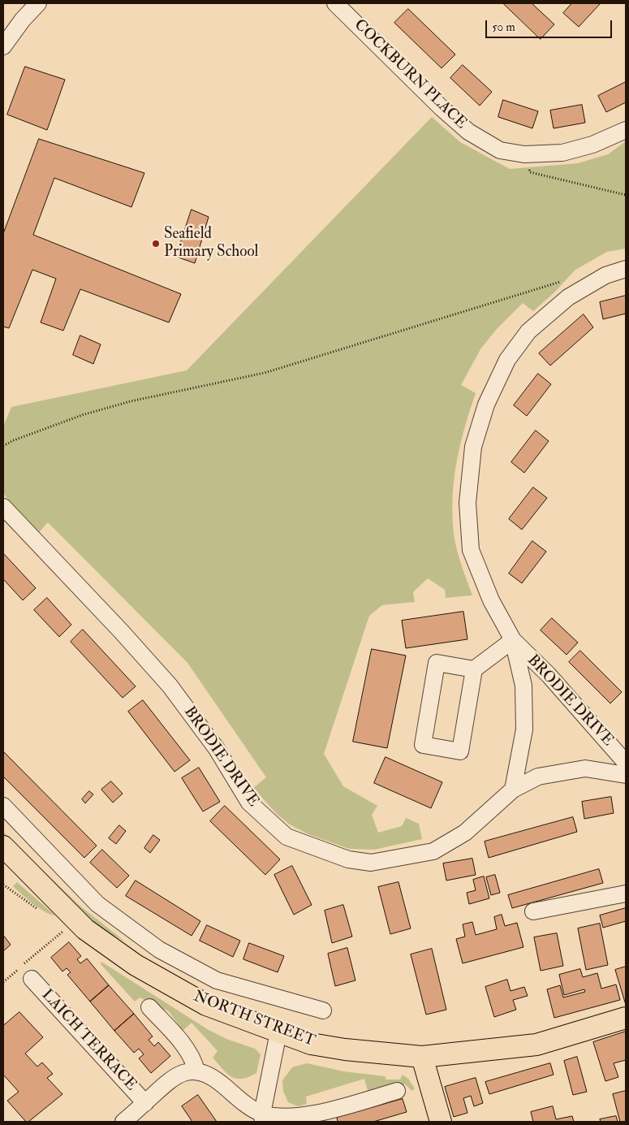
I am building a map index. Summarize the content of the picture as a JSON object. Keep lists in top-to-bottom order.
{
  "streets": {
    "main road": ["NORTH STREET"],
    "street": ["COCKBURN PLACE", "BRODIE DRIVE", "LAICH TERRACE"]
  },
  "places": ["Seafield Primary School"],
  "scale_bar": "50 m"
}
